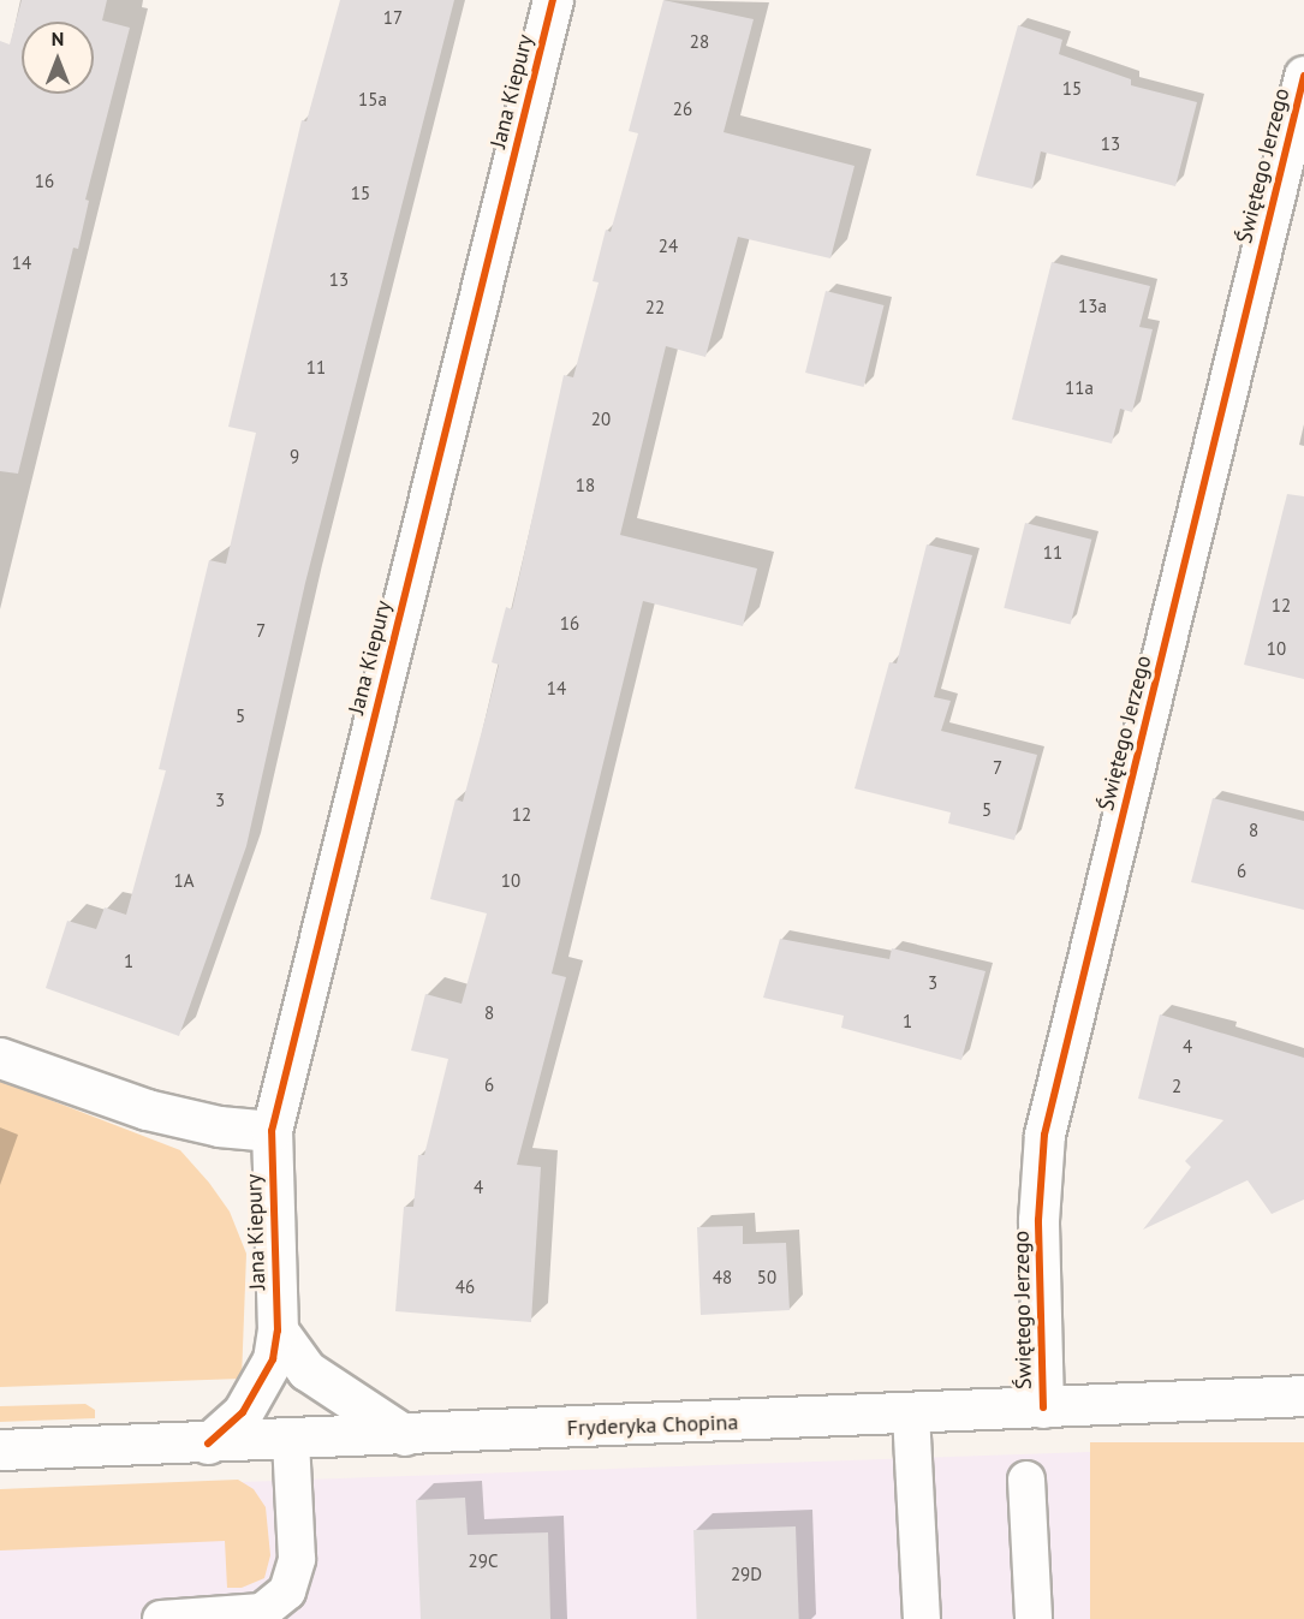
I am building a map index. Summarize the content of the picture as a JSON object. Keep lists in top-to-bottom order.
{
  "streets": {
    "street": ["Jana Kiepury", "Świętego Jerzego", "Fryderyka Chopina"]
  },
  "crossings": [
    ["Jana Kiepury", "Fryderyka Chopina"],
    ["Świętego Jerzego", "Fryderyka Chopina"]
  ],
  "house_numbers": [
    "17",
    "28",
    "15",
    "15a",
    "26",
    "13",
    "16",
    "15",
    "24",
    "14",
    "13",
    "13a",
    "22",
    "11",
    "11a",
    "20",
    "9",
    "18",
    "11",
    "12",
    "16",
    "7",
    "10",
    "14",
    "5",
    "7",
    "3",
    "5",
    "12",
    "8",
    "6",
    "1A",
    "10",
    "1",
    "3",
    "8",
    "1",
    "4",
    "6",
    "2",
    "4",
    "48",
    "50",
    "46",
    "29C",
    "29D"
  ],
  "north": "top"
}
